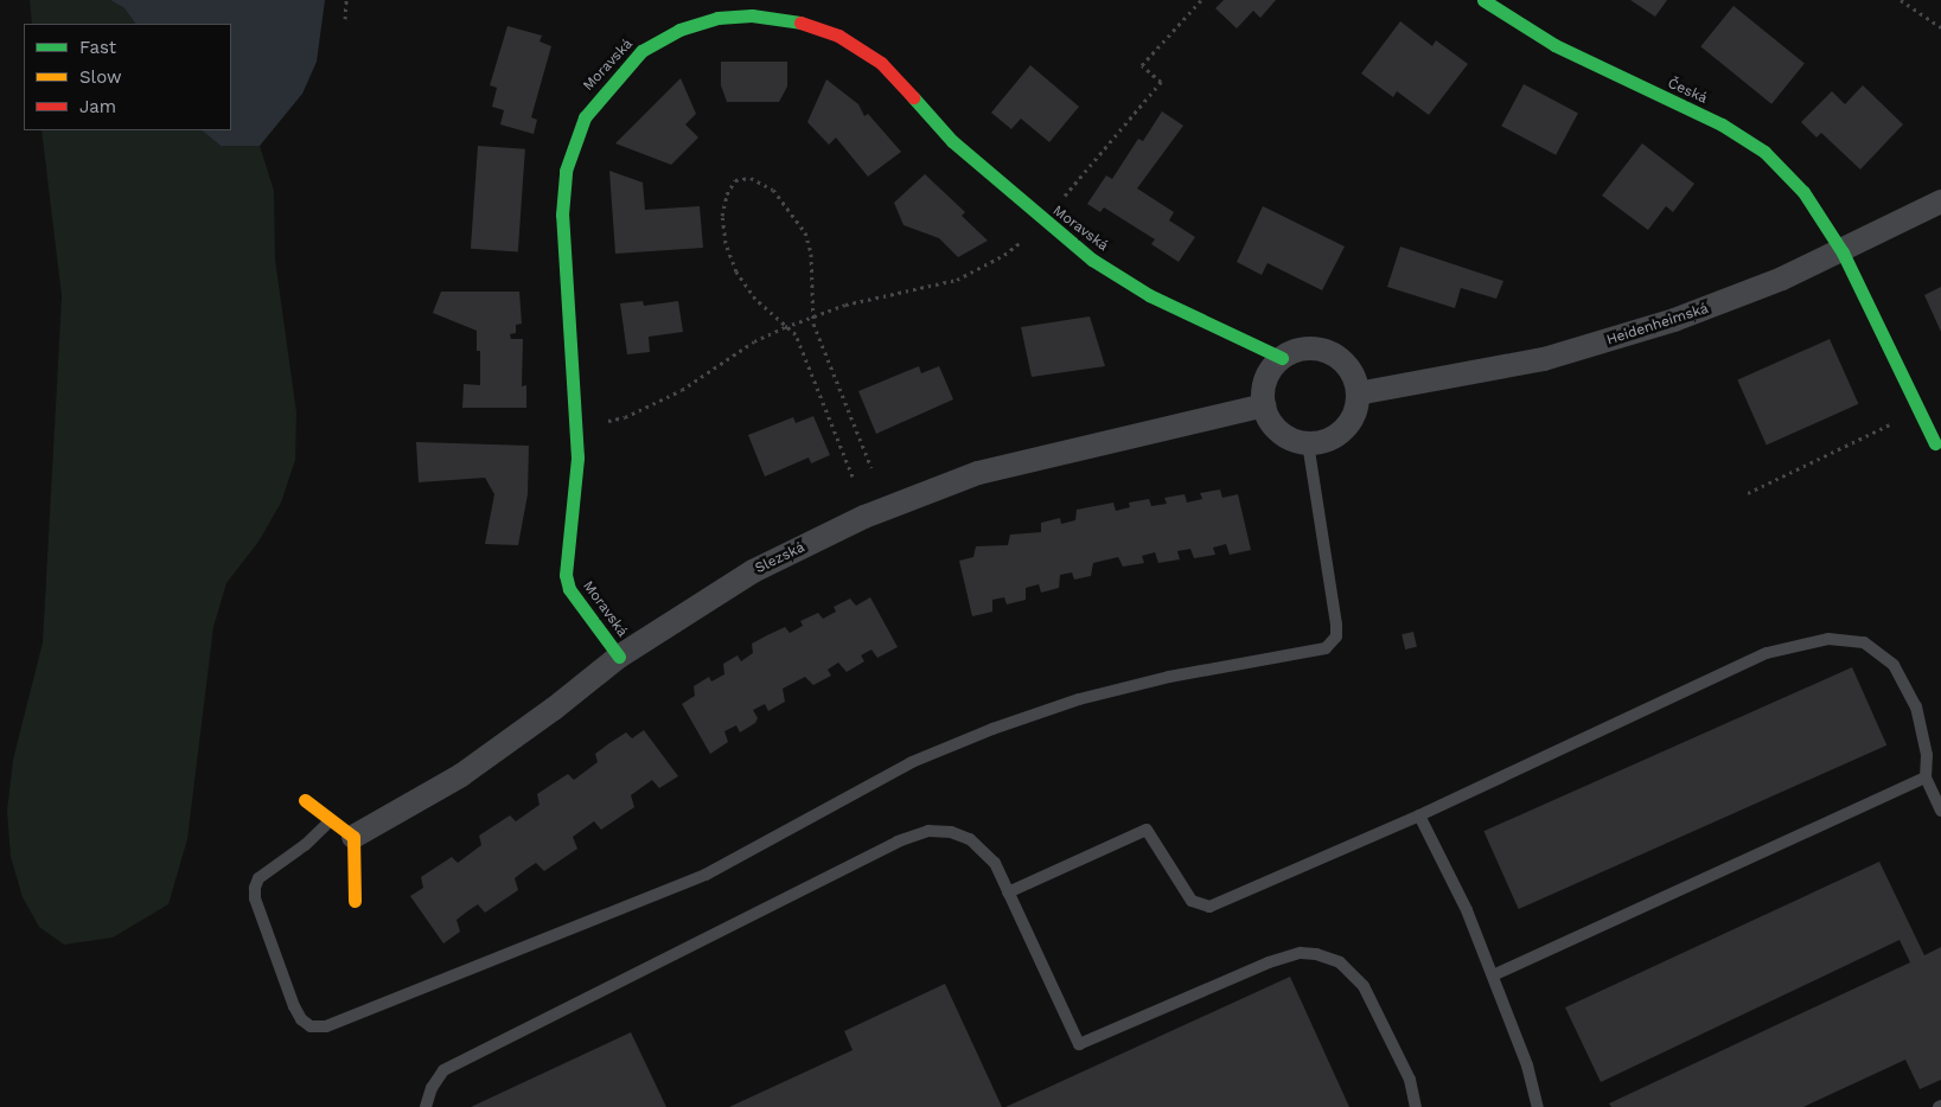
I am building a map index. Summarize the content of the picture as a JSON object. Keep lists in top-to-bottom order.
{
  "streets": {
    "street": [
      "Moravská",
      "Česká",
      "Heidenheimská",
      "Slezská"
    ]
  },
  "crossings": [
    ["Moravská", "Heidenheimská"],
    ["Moravská", "Slezská"],
    ["Česká", "Heidenheimská"],
    ["Heidenheimská", "Slezská"]
  ],
  "legend": ["Fast", "Slow", "Jam"]
}
